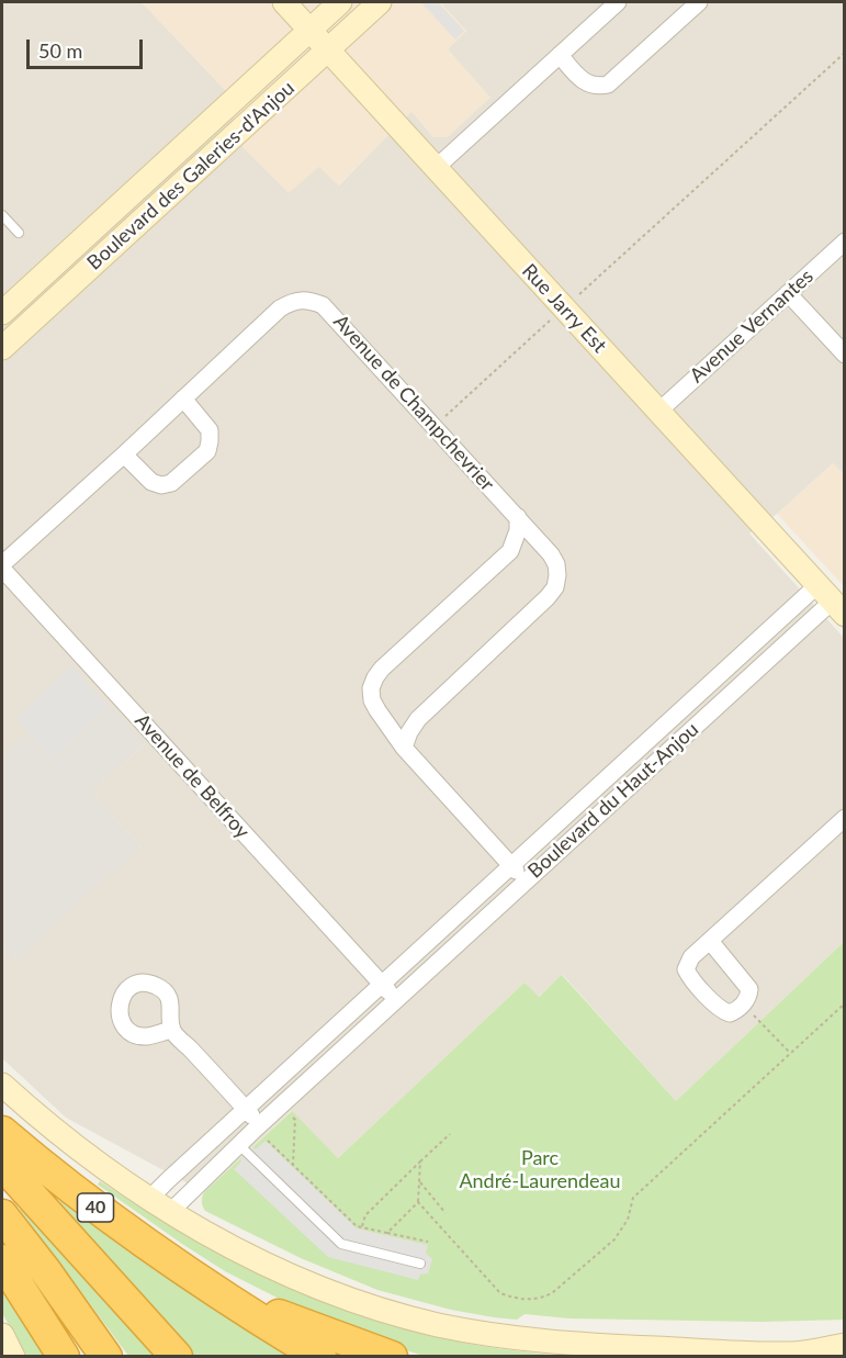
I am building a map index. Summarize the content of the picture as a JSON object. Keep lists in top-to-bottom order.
{
  "streets": {
    "highway": ["40"],
    "street": [
      "Boulevard des Galeries-d'Anjou",
      "Rue Jarry Est",
      "Avenue Vernantes",
      "Avenue de Champchevrier",
      "Avenue de Belfroy",
      "Boulevard du Haut-Anjou"
    ]
  },
  "crossings": [
    ["Boulevard des Galeries-d'Anjou", "Rue Jarry Est"],
    ["Rue Jarry Est", "Avenue Vernantes"],
    ["Rue Jarry Est", "Boulevard du Haut-Anjou"],
    ["Avenue de Champchevrier", "Avenue de Belfroy"],
    ["Avenue de Belfroy", "Boulevard du Haut-Anjou"]
  ],
  "parks": ["Parc André-Laurendeau"],
  "scale_bar": "50 m"
}
